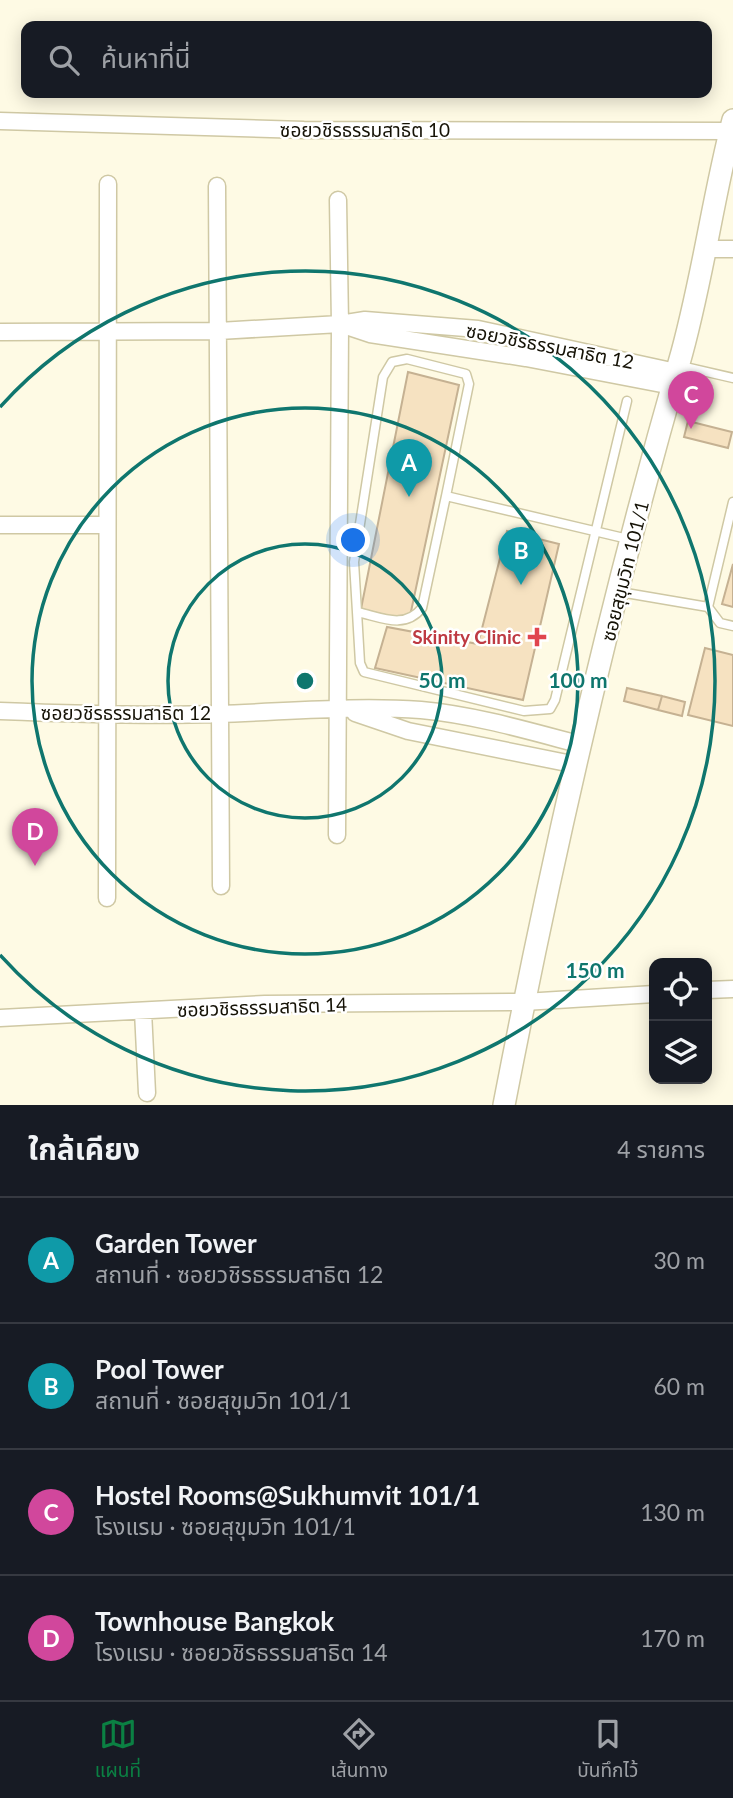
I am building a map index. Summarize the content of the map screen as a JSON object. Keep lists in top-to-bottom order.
{
  "streets": {
    "street": [
      "ซอยวชิรธรรมสาธิต 10",
      "ซอยวชิรธรรมสาธิต 12",
      "ซอยสุขุมวิท 101/1",
      "ซอยวชิรธรรมสาธิต 14"
    ]
  },
  "crossings": [
    ["ซอยวชิรธรรมสาธิต 10", "ซอยสุขุมวิท 101/1"],
    ["ซอยวชิรธรรมสาธิต 12", "ซอยสุขุมวิท 101/1"],
    ["ซอยสุขุมวิท 101/1", "ซอยวชิรธรรมสาธิต 14"]
  ],
  "places": {
    "health": ["Skinity Clinic"]
  },
  "page": {
    "search": "ค้นหาที่นี่",
    "pins": [
      "C",
      "A",
      "B",
      "D"
    ],
    "heading": ["ใกล้เคียง", "4 รายการ"],
    "list": [
      {
        "mark": "A",
        "name": "Garden Tower",
        "note": "สถานที่ · ซอยวชิรธรรมสาธิต 12",
        "value": "30 m"
      },
      {
        "mark": "B",
        "name": "Pool Tower",
        "note": "สถานที่ · ซอยสุขุมวิท 101/1",
        "value": "60 m"
      },
      {
        "mark": "C",
        "name": "Hostel Rooms@Sukhumvit 101/1",
        "note": "โรงแรม · ซอยสุขุมวิท 101/1",
        "value": "130 m"
      },
      {
        "mark": "D",
        "name": "Townhouse Bangkok",
        "note": "โรงแรม · ซอยวชิรธรรมสาธิต 14",
        "value": "170 m"
      }
    ],
    "nav": ["แผนที่", "เส้นทาง", "บันทึกไว้"]
  },
  "rings": ["50 m", "100 m", "150 m"]
}
